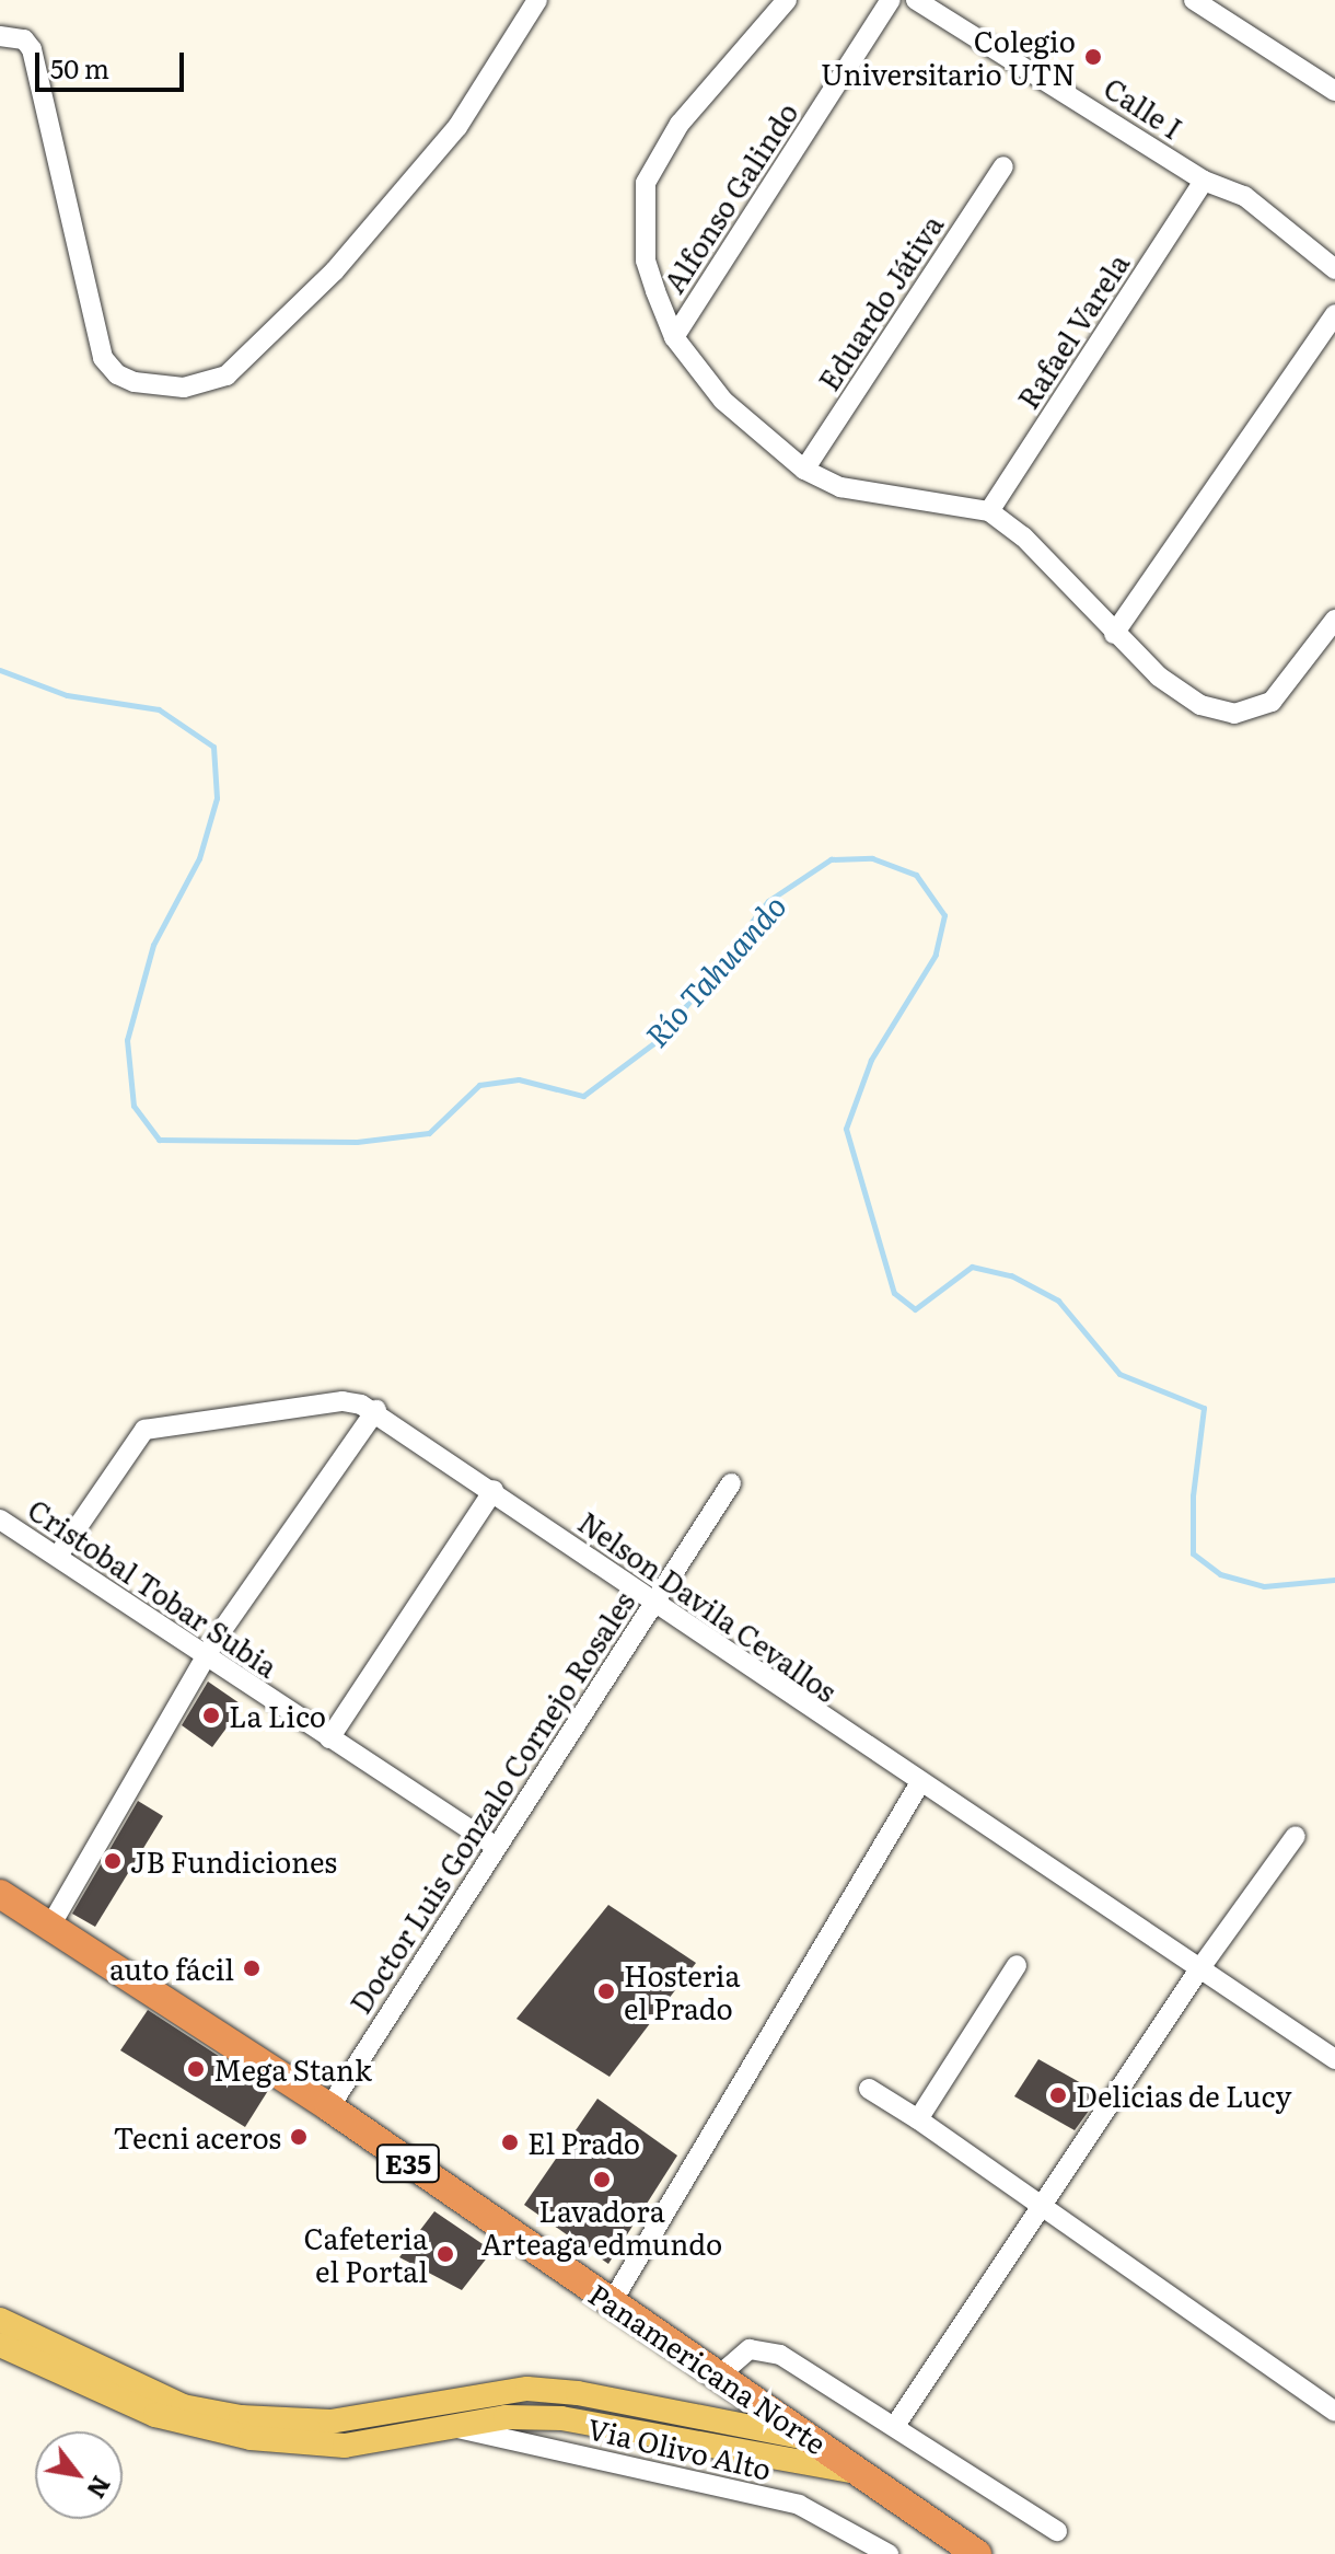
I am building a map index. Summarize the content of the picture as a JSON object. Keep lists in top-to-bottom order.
{
  "streets": {
    "highway": ["E35", "Panamericana Norte"],
    "street": [
      "Calle I",
      "Alfonso Galindo",
      "Eduardo Játiva",
      "Rafael Varela",
      "Cristobal Tobar Subia",
      "Nelson Davila Cevallos",
      "Doctor Luis Gonzalo Cornejo Rosales",
      "Via Olivo Alto"
    ]
  },
  "crossings": [
    ["Calle I", "Rafael Varela"],
    ["Cristobal Tobar Subia", "Nelson Davila Cevallos"],
    ["Cristobal Tobar Subia", "Doctor Luis Gonzalo Cornejo Rosales"],
    ["Nelson Davila Cevallos", "Doctor Luis Gonzalo Cornejo Rosales"],
    ["Doctor Luis Gonzalo Cornejo Rosales", "Panamericana Norte"]
  ],
  "water": ["Río Tahuando"],
  "places": [
    "Colegio Universitario UTN",
    "La Lico",
    "JB Fundiciones",
    "auto fácil",
    "Hosteria el Prado",
    "Mega Stank",
    "Delicias de Lucy",
    "Tecni aceros",
    "El Prado",
    "Lavadora Arteaga edmundo",
    "Cafeteria el Portal"
  ],
  "scale_bar": "50 m",
  "north": "bottom right"
}
